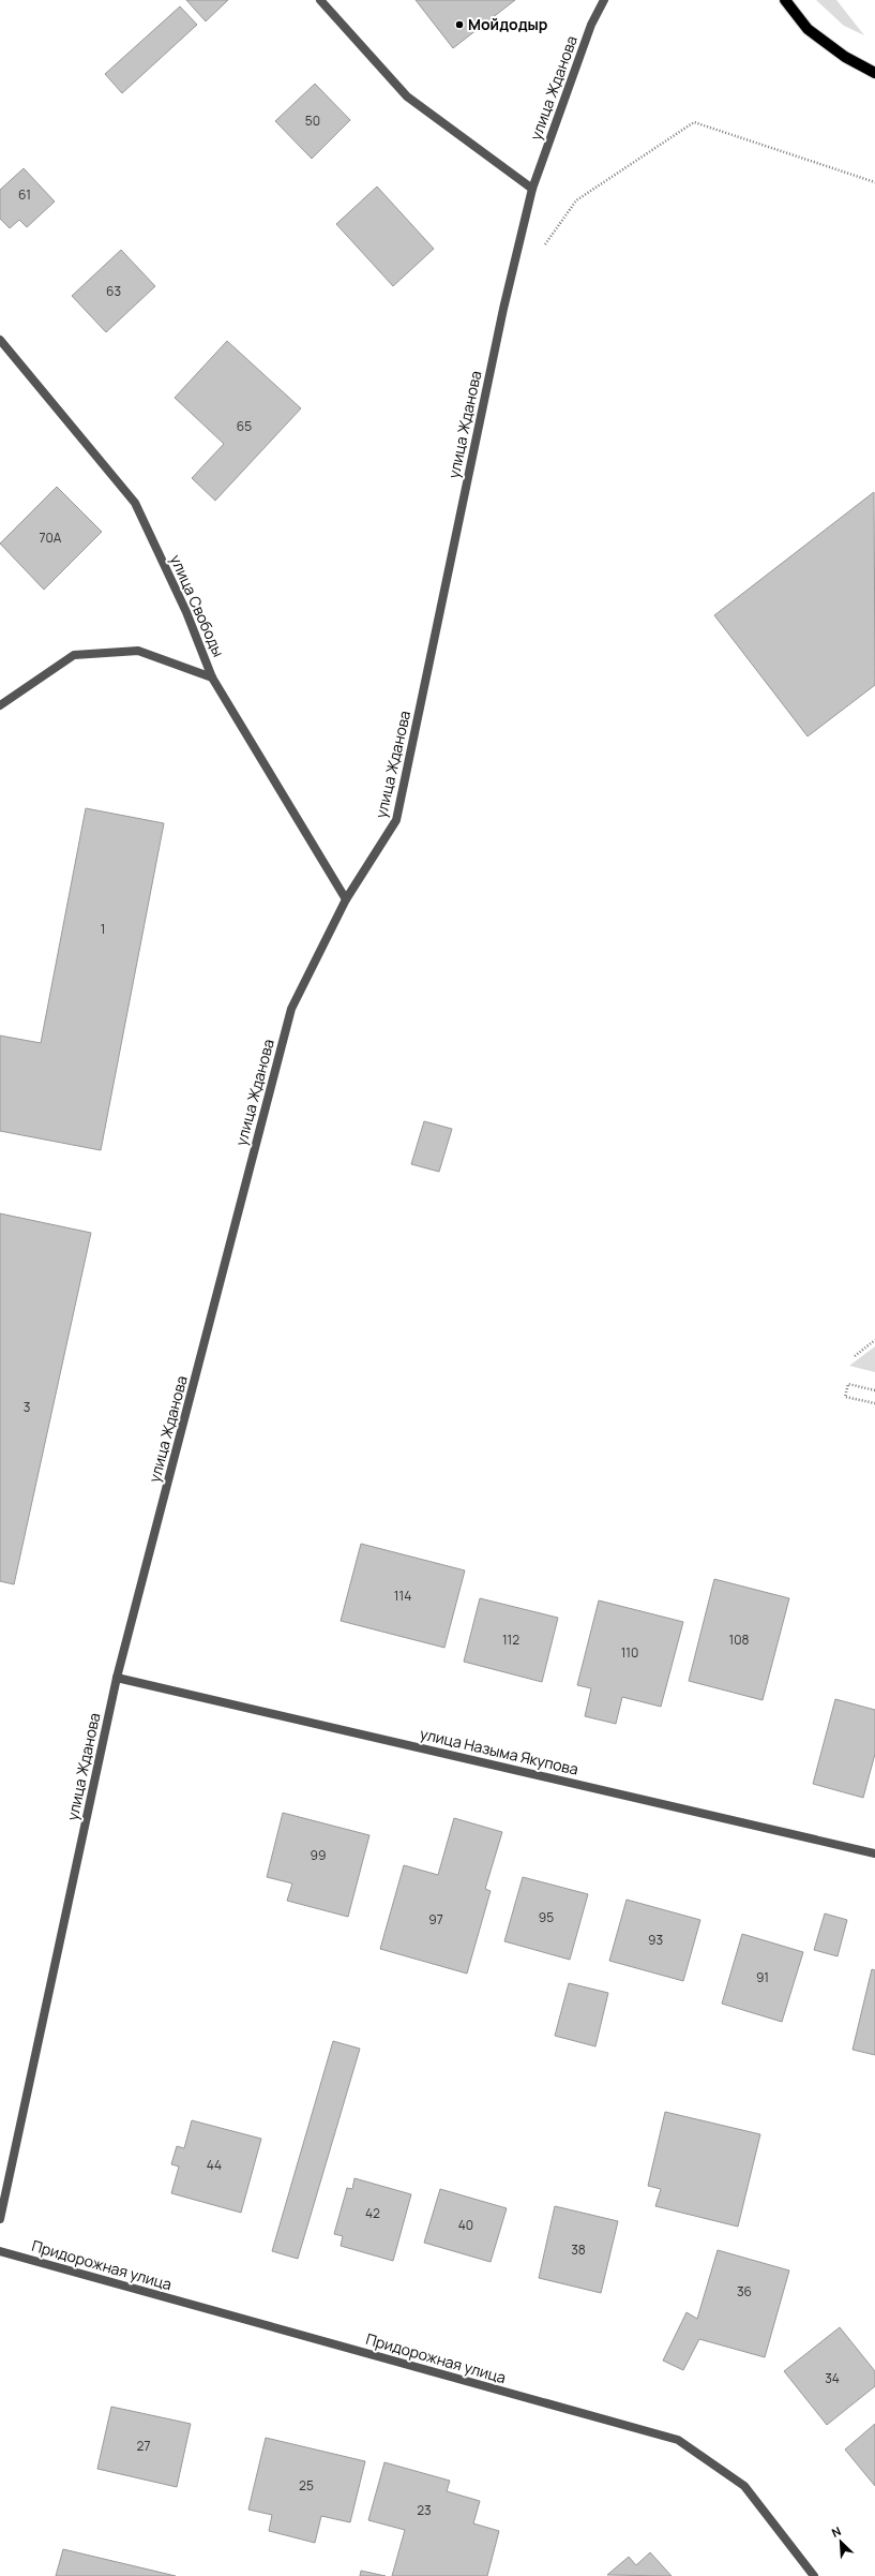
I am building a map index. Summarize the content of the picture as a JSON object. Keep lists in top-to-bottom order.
{
  "streets": {
    "street": [
      "улица Жданова",
      "улица Свободы",
      "улица Назыма Якупова",
      "Придорожная улица"
    ]
  },
  "crossings": [
    ["улица Жданова", "улица Свободы"],
    ["улица Жданова", "улица Назыма Якупова"]
  ],
  "places": ["Мойдодыр"],
  "house_numbers": [
    "50",
    "61",
    "63",
    "65",
    "70А",
    "1",
    "3",
    "114",
    "112",
    "108",
    "110",
    "99",
    "95",
    "97",
    "93",
    "91",
    "44",
    "42",
    "40",
    "38",
    "36",
    "34",
    "27",
    "25",
    "23"
  ],
  "north": "top left"
}
